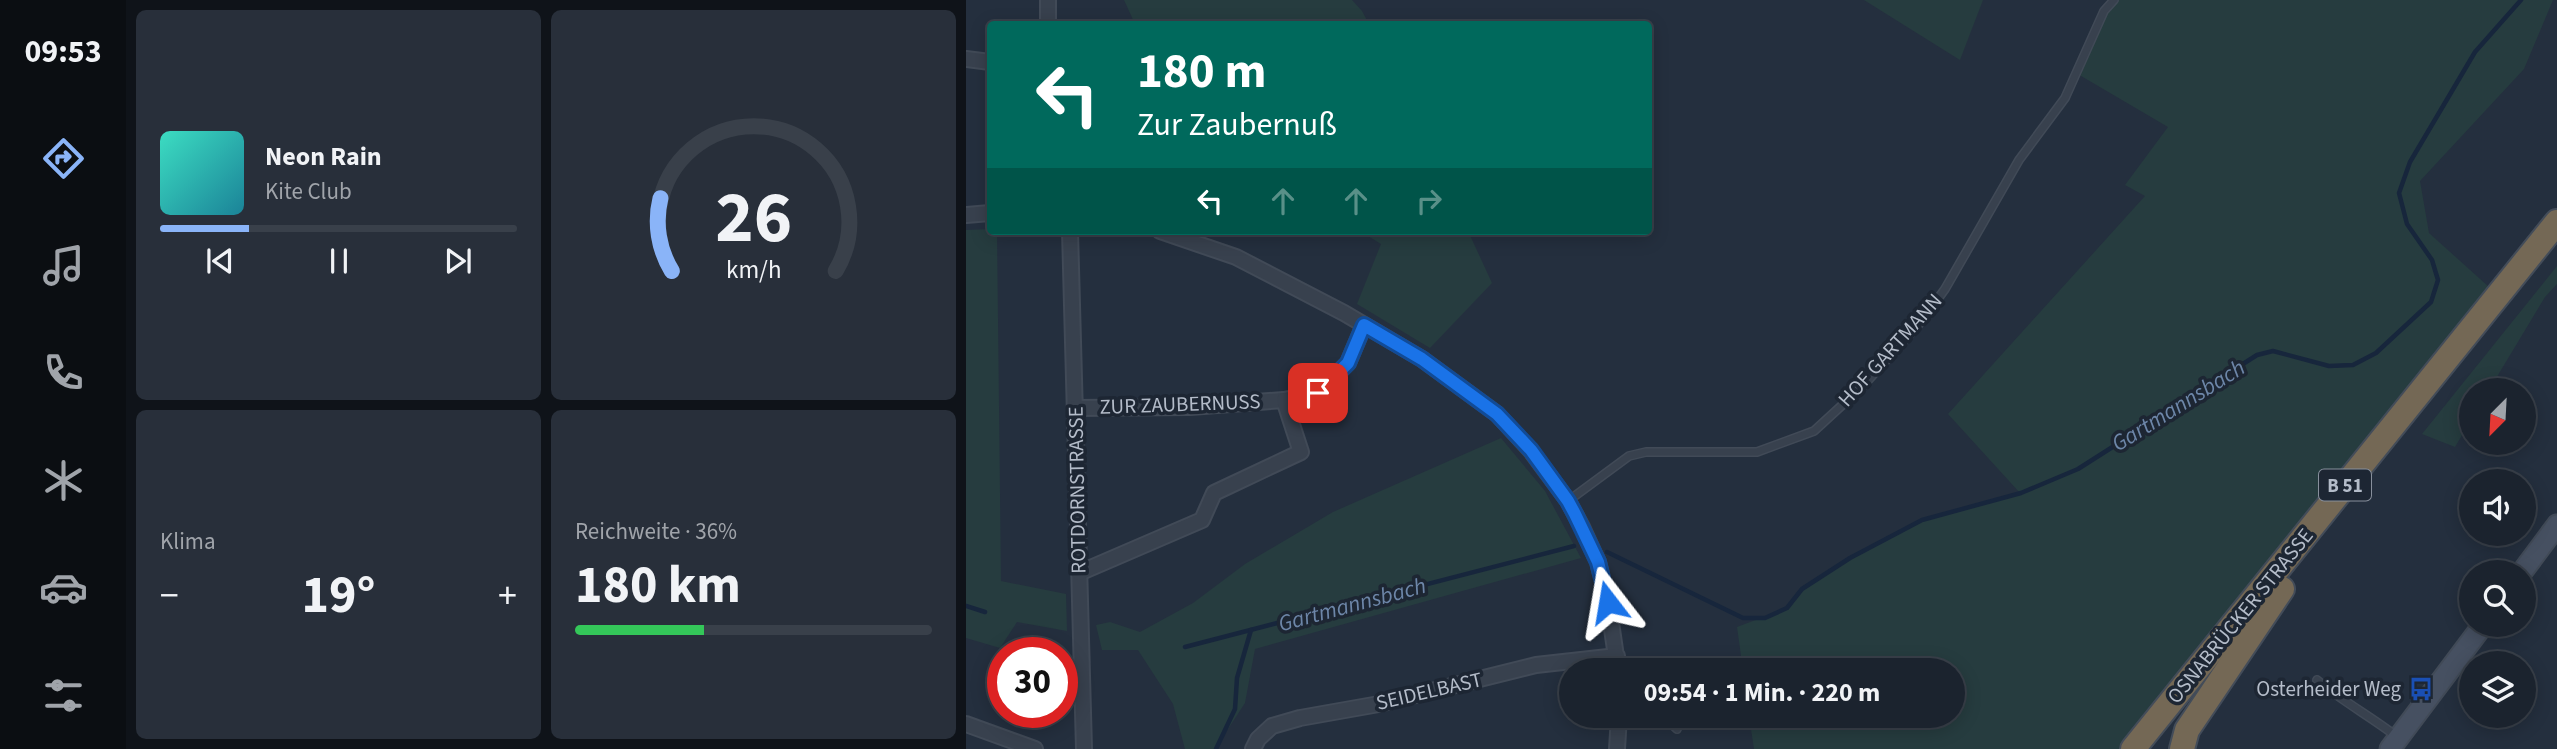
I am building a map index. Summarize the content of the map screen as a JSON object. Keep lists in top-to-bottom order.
{
  "streets": {
    "highway": ["B 51", "OSNABRÜCKER STRASSE"],
    "street": ["ZUR ZAUBERNUSS", "ROTDORNSTRASSE", "SEIDELBAST"],
    "lane": ["HOF GARTMANN"]
  },
  "crossings": [
    ["ZUR ZAUBERNUSS", "ROTDORNSTRASSE"]
  ],
  "water": ["Gartmannsbach"],
  "places": {
    "bus stop": ["Osterheider Weg"]
  },
  "north": "bottom left",
  "page": {
    "tabs": "09:53",
    "turn": ["180 m", "Zur Zaubernuß"],
    "song": ["Neon Rain", "Kite Club"],
    "tile": [
      "Klima",
      ["Reichweite · 36%", "180 km"]
    ],
    "heat": ["−", "19°", "+"],
    "limit": "30",
    "trip": "09:54 · 1 Min. · 220 m",
    "gauge": ["26", "km/h"]
  }
}
